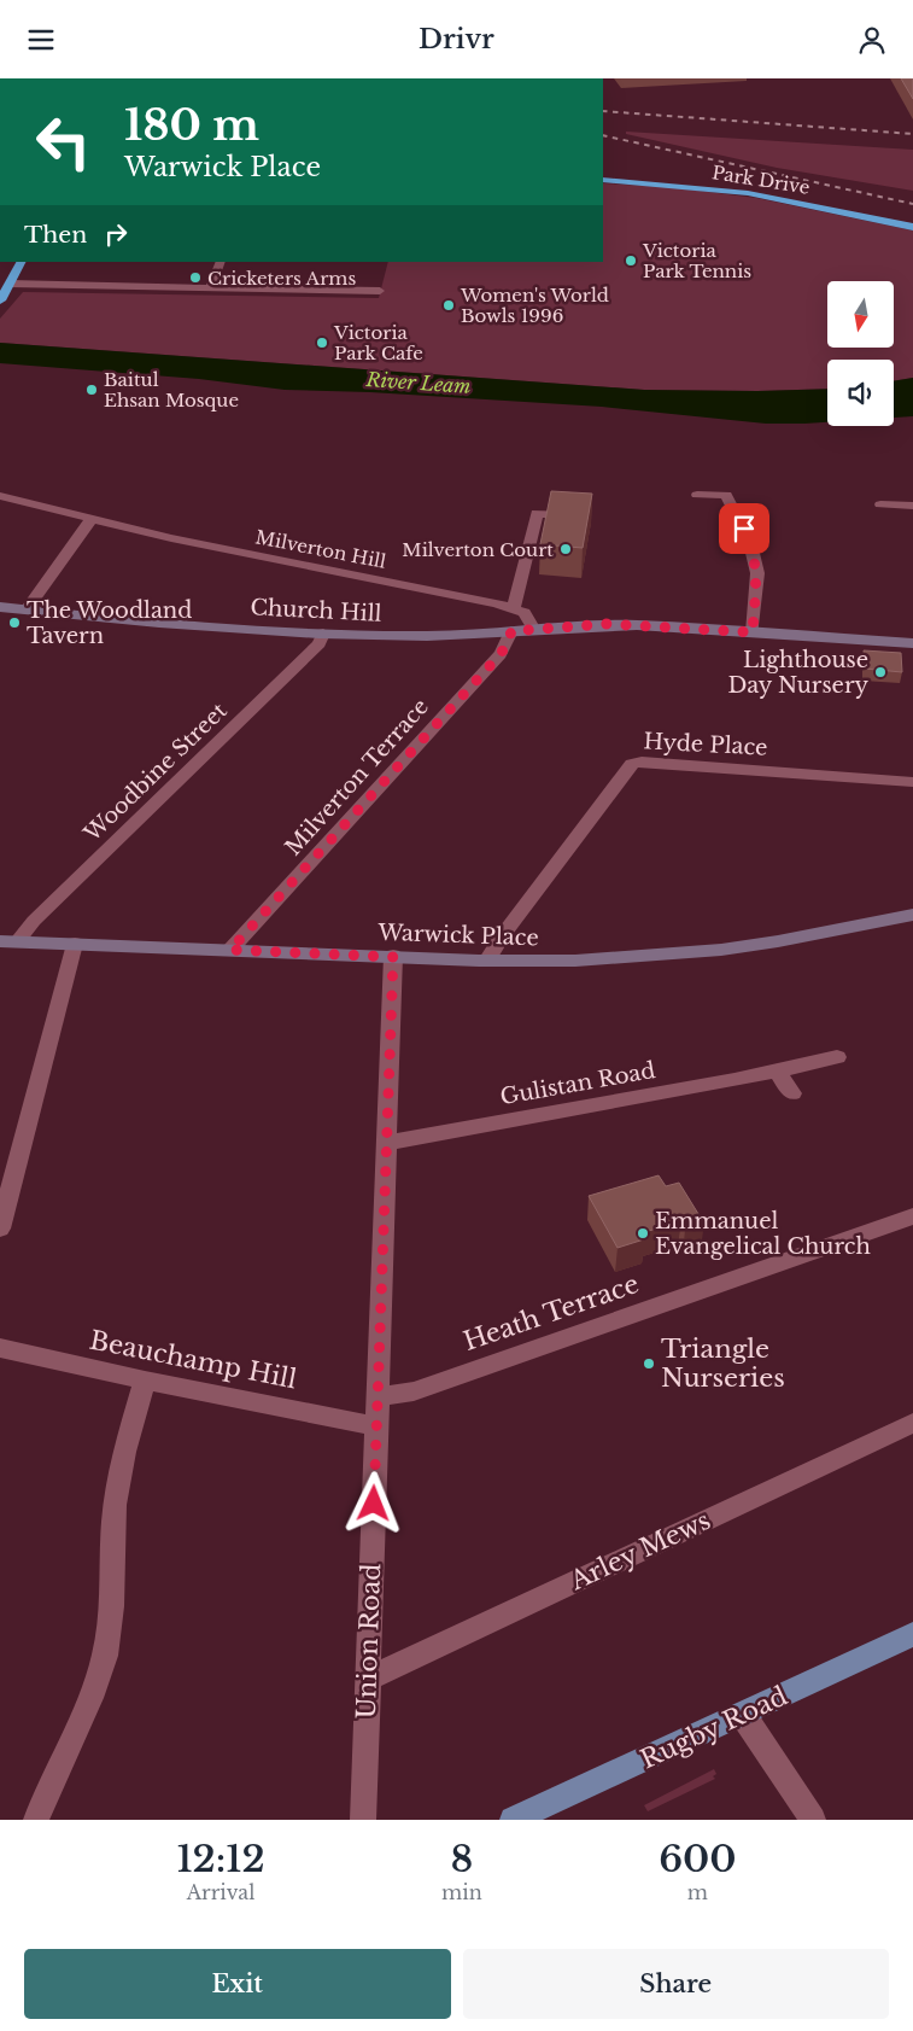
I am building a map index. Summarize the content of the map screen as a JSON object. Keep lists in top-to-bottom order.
{
  "streets": {
    "highway": ["Park Drive"],
    "main road": ["Rugby Road"],
    "street": [
      "Milverton Hill",
      "Church Hill",
      "Hyde Place",
      "Woodbine Street",
      "Milverton Terrace",
      "Warwick Place",
      "Gulistan Road",
      "Heath Terrace",
      "Beauchamp Hill",
      "Arley Mews",
      "Union Road"
    ]
  },
  "crossings": [
    ["Milverton Hill", "Church Hill"],
    ["Church Hill", "Woodbine Street"],
    ["Church Hill", "Milverton Terrace"],
    ["Hyde Place", "Warwick Place"],
    ["Woodbine Street", "Warwick Place"],
    ["Milverton Terrace", "Warwick Place"],
    ["Warwick Place", "Union Road"],
    ["Gulistan Road", "Union Road"],
    ["Heath Terrace", "Union Road"],
    ["Beauchamp Hill", "Union Road"],
    ["Arley Mews", "Union Road"]
  ],
  "water": ["River Leam"],
  "places": [
    "Victoria Park Tennis",
    "Cricketers Arms",
    "Women's World Bowls 1996",
    "Victoria Park Cafe",
    "Baitul Ehsan Mosque",
    "Milverton Court",
    "The Woodland Tavern",
    "Lighthouse Day Nursery",
    "Emmanuel Evangelical Church",
    "Triangle Nurseries"
  ],
  "north": "bottom",
  "page": {
    "header": "Drivr",
    "turn": ["180 m", "Warwick Place"],
    "then": "Then",
    "eta": [
      "12:12",
      "Arrival",
      "8",
      "min",
      "600",
      "m"
    ],
    "buttons": ["Exit", "Share"]
  }
}
